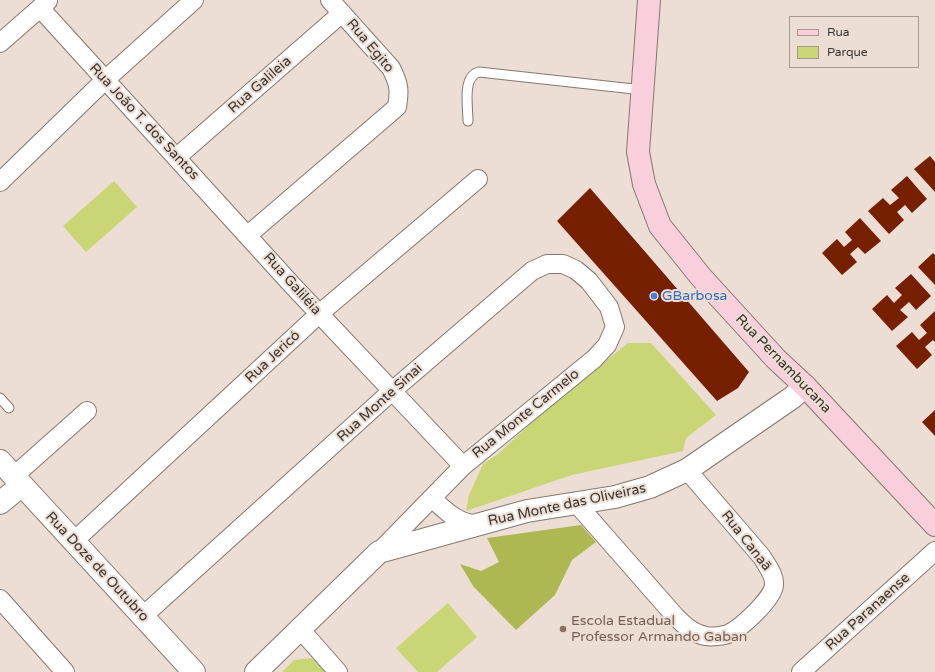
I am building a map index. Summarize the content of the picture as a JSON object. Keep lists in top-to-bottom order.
{
  "streets": {
    "main road": ["Rua Pernambucana"],
    "street": [
      "Rua Egito",
      "Rua Galileia",
      "Rua João T. dos Santos",
      "Rua Galiléia",
      "Rua Jericó",
      "Rua Monte Sinai",
      "Rua Monte Carmelo",
      "Rua Monte das Oliveiras",
      "Rua Canaã",
      "Rua Doze de Outubro",
      "Rua Paranaense"
    ]
  },
  "crossings": [
    ["Rua Egito", "Rua Galileia"],
    ["Rua Egito", "Rua João T. dos Santos"],
    ["Rua Egito", "Rua Galiléia"],
    ["Rua Galileia", "Rua João T. dos Santos"],
    ["Rua João T. dos Santos", "Rua Galiléia"],
    ["Rua Galiléia", "Rua Jericó"],
    ["Rua Galiléia", "Rua Monte Sinai"],
    ["Rua Galiléia", "Rua Monte Carmelo"],
    ["Rua Jericó", "Rua Doze de Outubro"],
    ["Rua Pernambucana", "Rua Monte das Oliveiras"],
    ["Rua Monte Sinai", "Rua Monte Carmelo"],
    ["Rua Monte Sinai", "Rua Doze de Outubro"],
    ["Rua Monte Carmelo", "Rua Monte das Oliveiras"],
    ["Rua Monte das Oliveiras", "Rua Canaã"]
  ],
  "places": ["GBarbosa", "Escola Estadual Professor Armando Gaban"],
  "legend": ["Rua", "Parque"]
}
